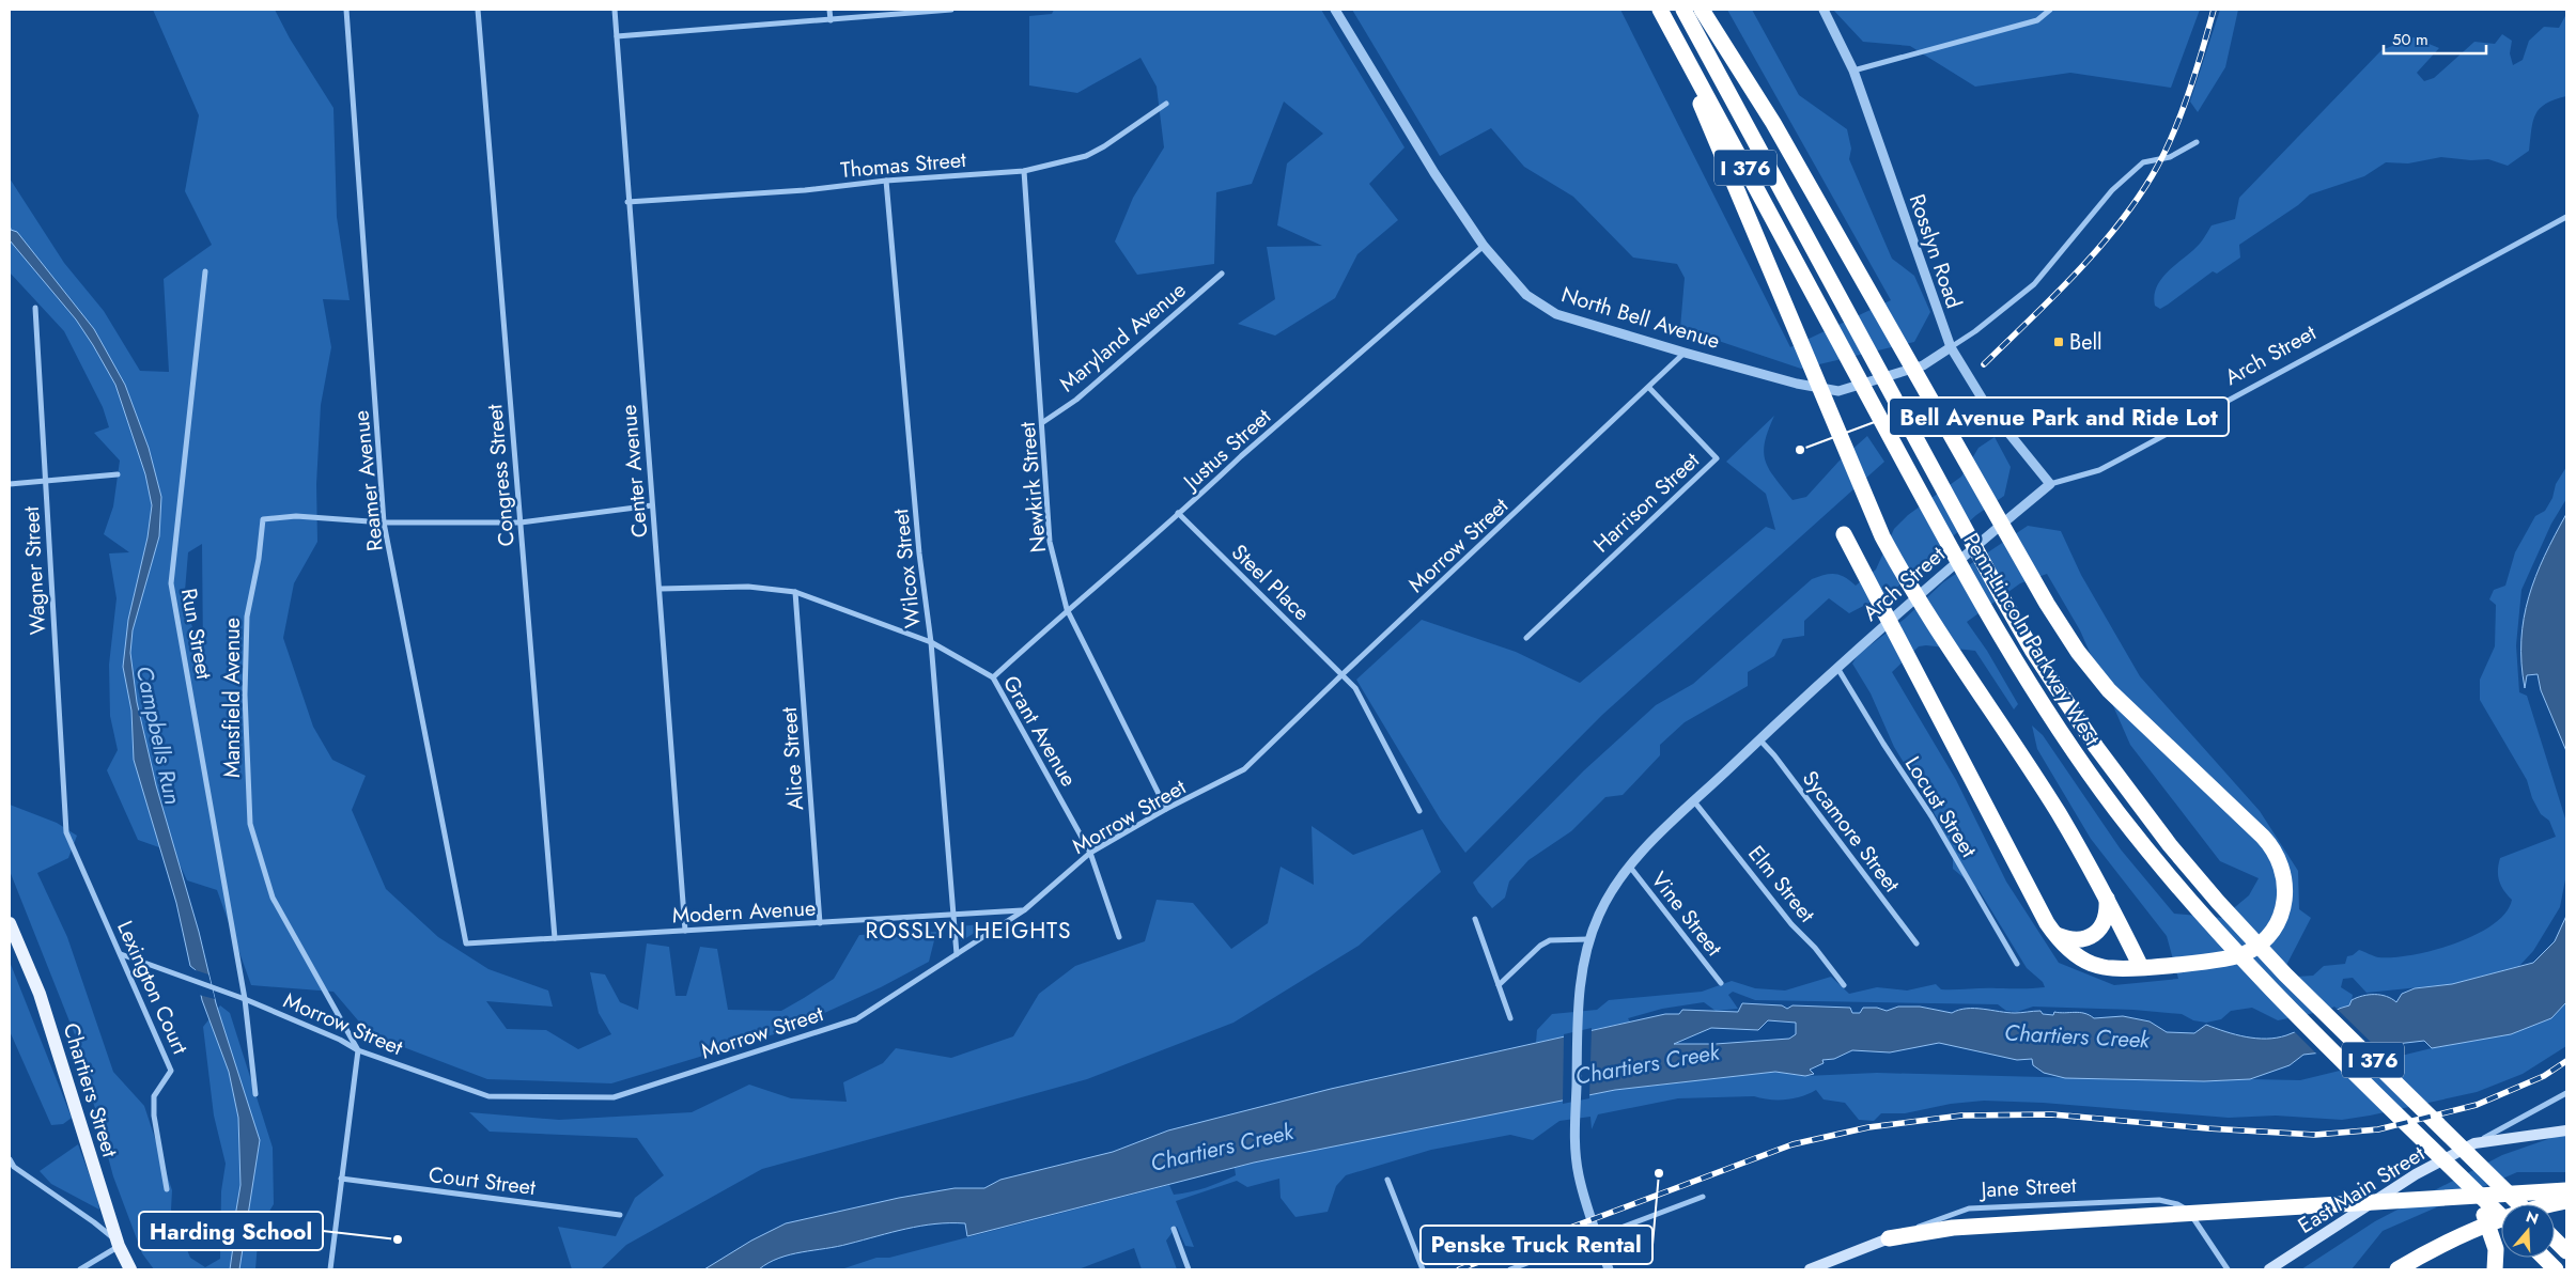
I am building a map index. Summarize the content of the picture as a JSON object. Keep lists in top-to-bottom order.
{
  "streets": {
    "highway": ["I 376", "Penn-Lincoln Parkway West"],
    "main road": ["Chartiers Street", "Jane Street", "East Main Street"],
    "street": [
      "Thomas Street",
      "Rosslyn Road",
      "North Bell Avenue",
      "Maryland Avenue",
      "Arch Street",
      "Justus Street",
      "Center Avenue",
      "Congress Street",
      "Reamer Avenue",
      "Newkirk Street",
      "Harrison Street",
      "Morrow Street",
      "Wilcox Street",
      "Wagner Street",
      "Steel Place",
      "Run Street",
      "Mansfield Avenue",
      "Grant Avenue",
      "Alice Street",
      "Locust Street",
      "Sycamore Street",
      "Elm Street",
      "Modern Avenue",
      "Vine Street",
      "Lexington Court",
      "Court Street"
    ]
  },
  "crossings": [
    ["Thomas Street", "Center Avenue"],
    ["Thomas Street", "Newkirk Street"],
    ["Thomas Street", "Wilcox Street"],
    ["Rosslyn Road", "North Bell Avenue"],
    ["Rosslyn Road", "Arch Street"],
    ["North Bell Avenue", "Justus Street"],
    ["North Bell Avenue", "Morrow Street"],
    ["Maryland Avenue", "Newkirk Street"],
    ["Arch Street", "Locust Street"],
    ["Arch Street", "Sycamore Street"],
    ["Arch Street", "Elm Street"],
    ["Arch Street", "Vine Street"],
    ["Justus Street", "Newkirk Street"],
    ["Justus Street", "Steel Place"],
    ["Justus Street", "Grant Avenue"],
    ["Center Avenue", "Mansfield Avenue"],
    ["Center Avenue", "Grant Avenue"],
    ["Center Avenue", "Modern Avenue"],
    ["Congress Street", "Mansfield Avenue"],
    ["Congress Street", "Modern Avenue"],
    ["Reamer Avenue", "Mansfield Avenue"],
    ["Reamer Avenue", "Modern Avenue"],
    ["Newkirk Street", "Morrow Street"],
    ["Harrison Street", "Morrow Street"],
    ["Morrow Street", "Wilcox Street"],
    ["Morrow Street", "Steel Place"],
    ["Morrow Street", "Run Street"],
    ["Morrow Street", "Mansfield Avenue"],
    ["Morrow Street", "Grant Avenue"],
    ["Morrow Street", "Modern Avenue"],
    ["Morrow Street", "Lexington Court"],
    ["Wilcox Street", "Grant Avenue"],
    ["Wilcox Street", "Modern Avenue"],
    ["Wagner Street", "Lexington Court"],
    ["Grant Avenue", "Alice Street"],
    ["Alice Street", "Modern Avenue"]
  ],
  "districts": ["ROSSLYN HEIGHTS"],
  "water": ["Campbells Run", "Chartiers Creek"],
  "places": {
    "transit": ["Bell"],
    "other": ["Bell Avenue Park and Ride Lot", "Penske Truck Rental", "Harding School"]
  },
  "scale_bar": "50 m",
  "north": "top"
}
